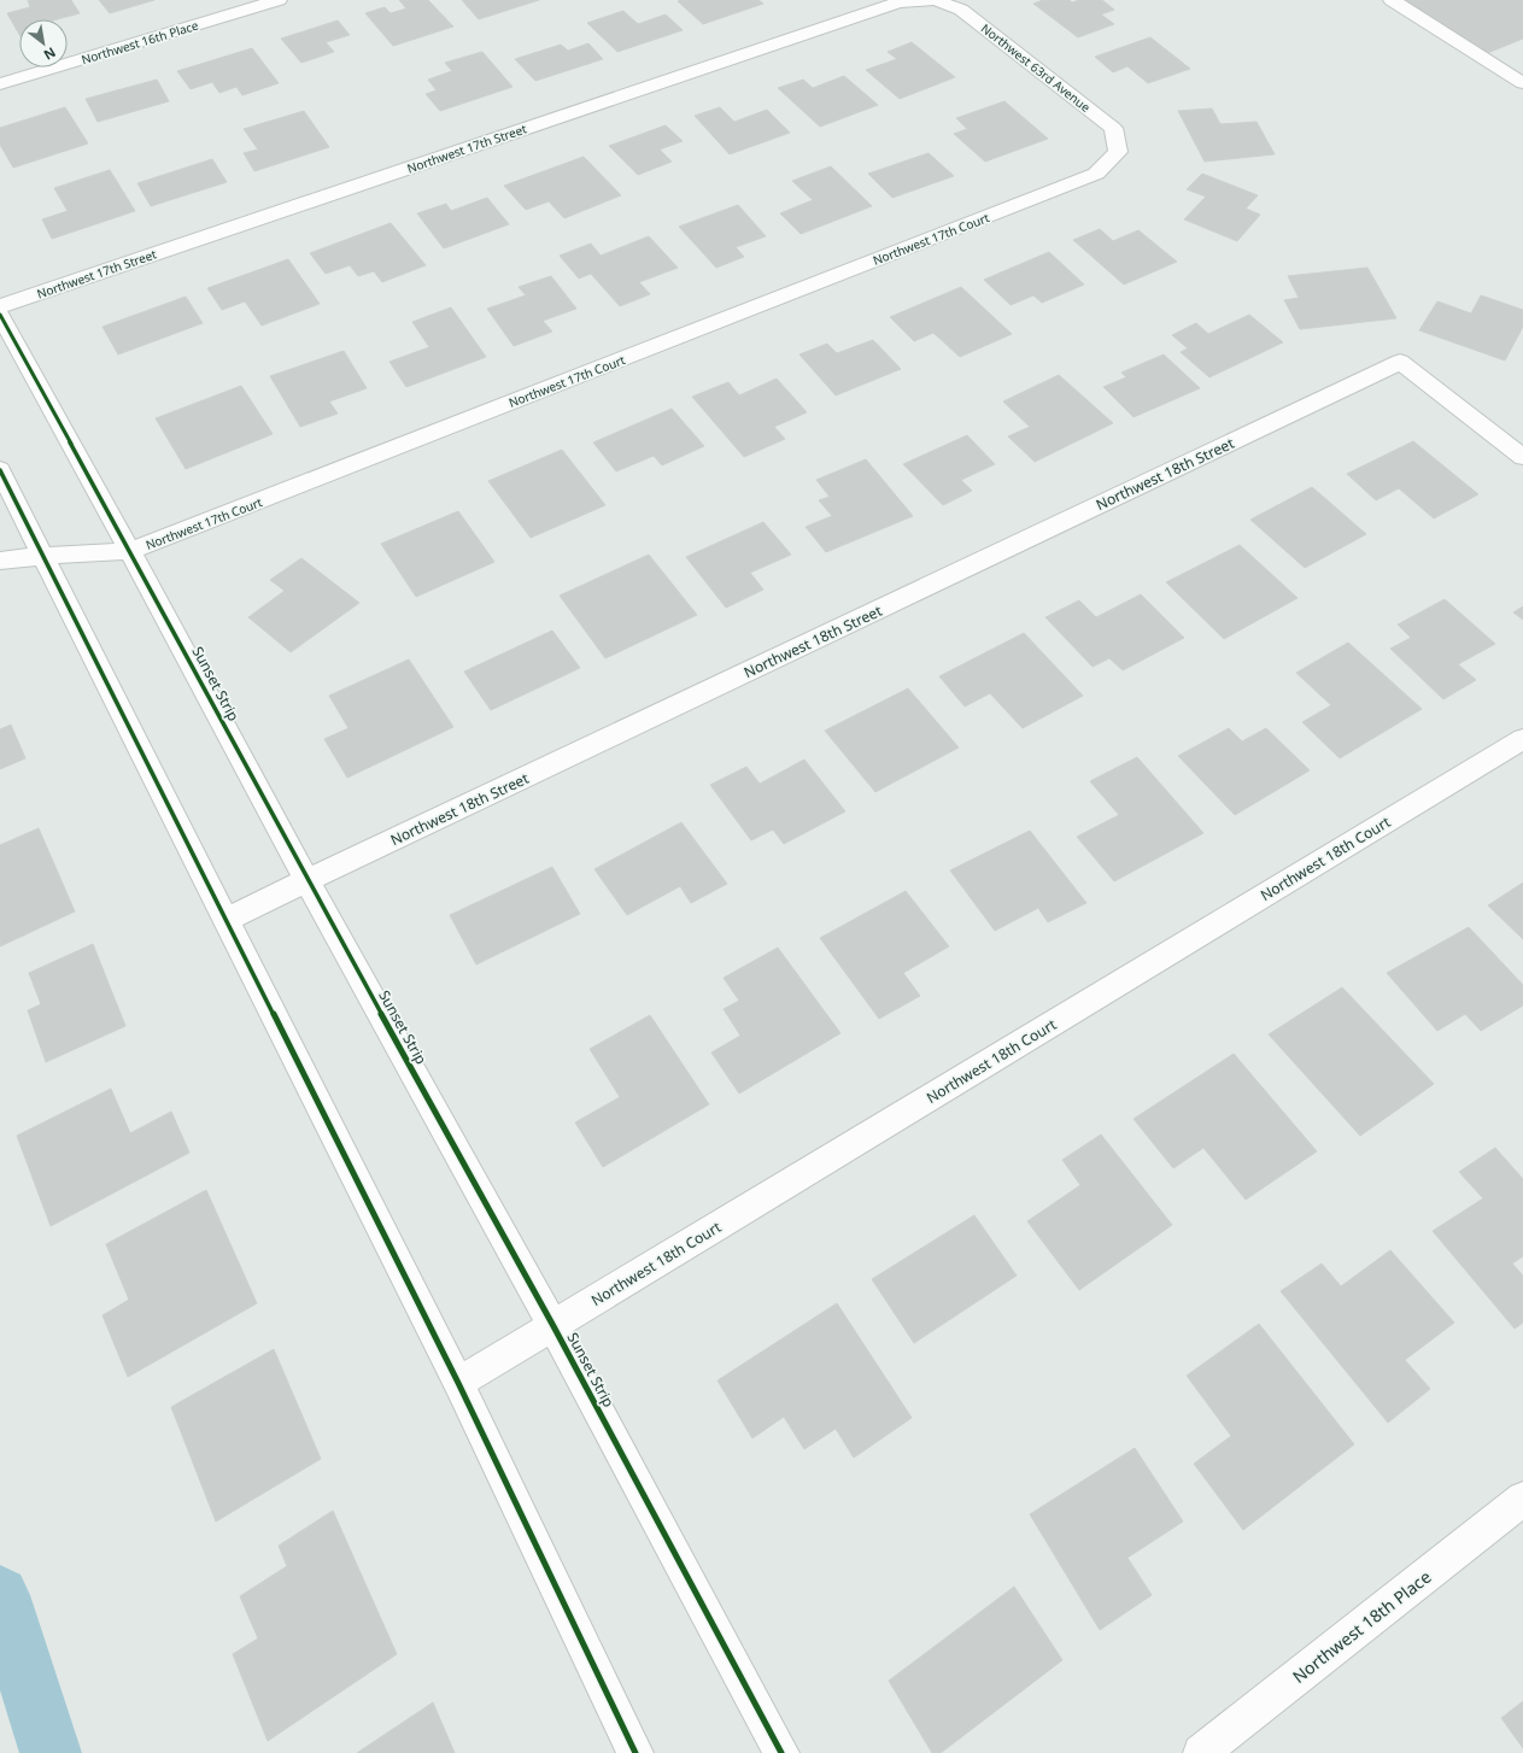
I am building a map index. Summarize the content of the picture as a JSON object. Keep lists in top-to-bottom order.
{
  "streets": {
    "street": [
      "Northwest 16th Place",
      "Northwest 63rd Avenue",
      "Northwest 17th Street",
      "Northwest 17th Court",
      "Northwest 18th Street",
      "Sunset Strip",
      "Northwest 18th Court",
      "Northwest 18th Place"
    ]
  },
  "crossings": [
    ["Northwest 63rd Avenue", "Northwest 17th Street"],
    ["Northwest 63rd Avenue", "Northwest 17th Court"],
    ["Northwest 17th Court", "Sunset Strip"],
    ["Northwest 18th Street", "Sunset Strip"],
    ["Sunset Strip", "Northwest 18th Court"]
  ],
  "north": "bottom right"
}
